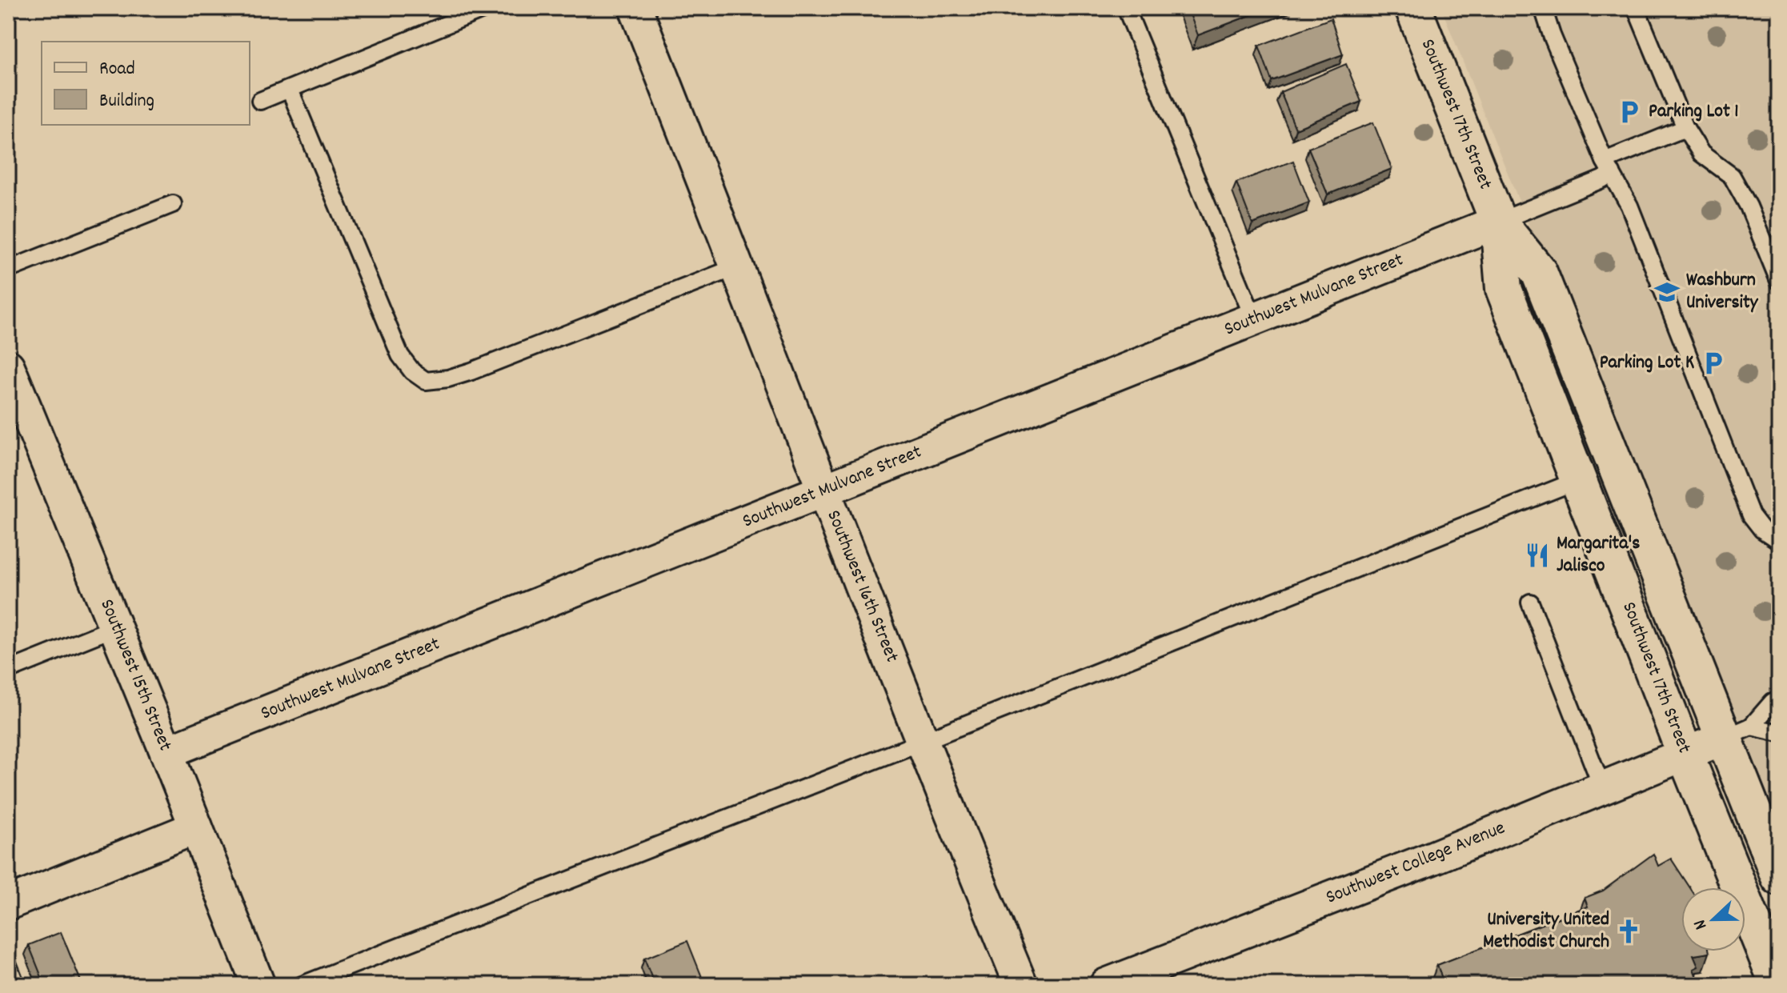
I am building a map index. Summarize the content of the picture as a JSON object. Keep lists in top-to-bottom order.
{
  "streets": {
    "main road": ["Southwest 17th Street"],
    "street": [
      "Southwest Mulvane Street",
      "Southwest 16th Street",
      "Southwest 15th Street",
      "Southwest College Avenue"
    ]
  },
  "crossings": [
    ["Southwest 17th Street", "Southwest Mulvane Street"],
    ["Southwest 17th Street", "Southwest College Avenue"],
    ["Southwest Mulvane Street", "Southwest 16th Street"],
    ["Southwest Mulvane Street", "Southwest 15th Street"]
  ],
  "places": {
    "parking": ["Parking Lot 1", "Parking Lot K"],
    "school or university": ["Washburn University"],
    "restaurant": ["Margarita's Jalisco"],
    "church": ["University United Methodist Church"]
  },
  "legend": ["Road", "Building"],
  "north": "left"
}
